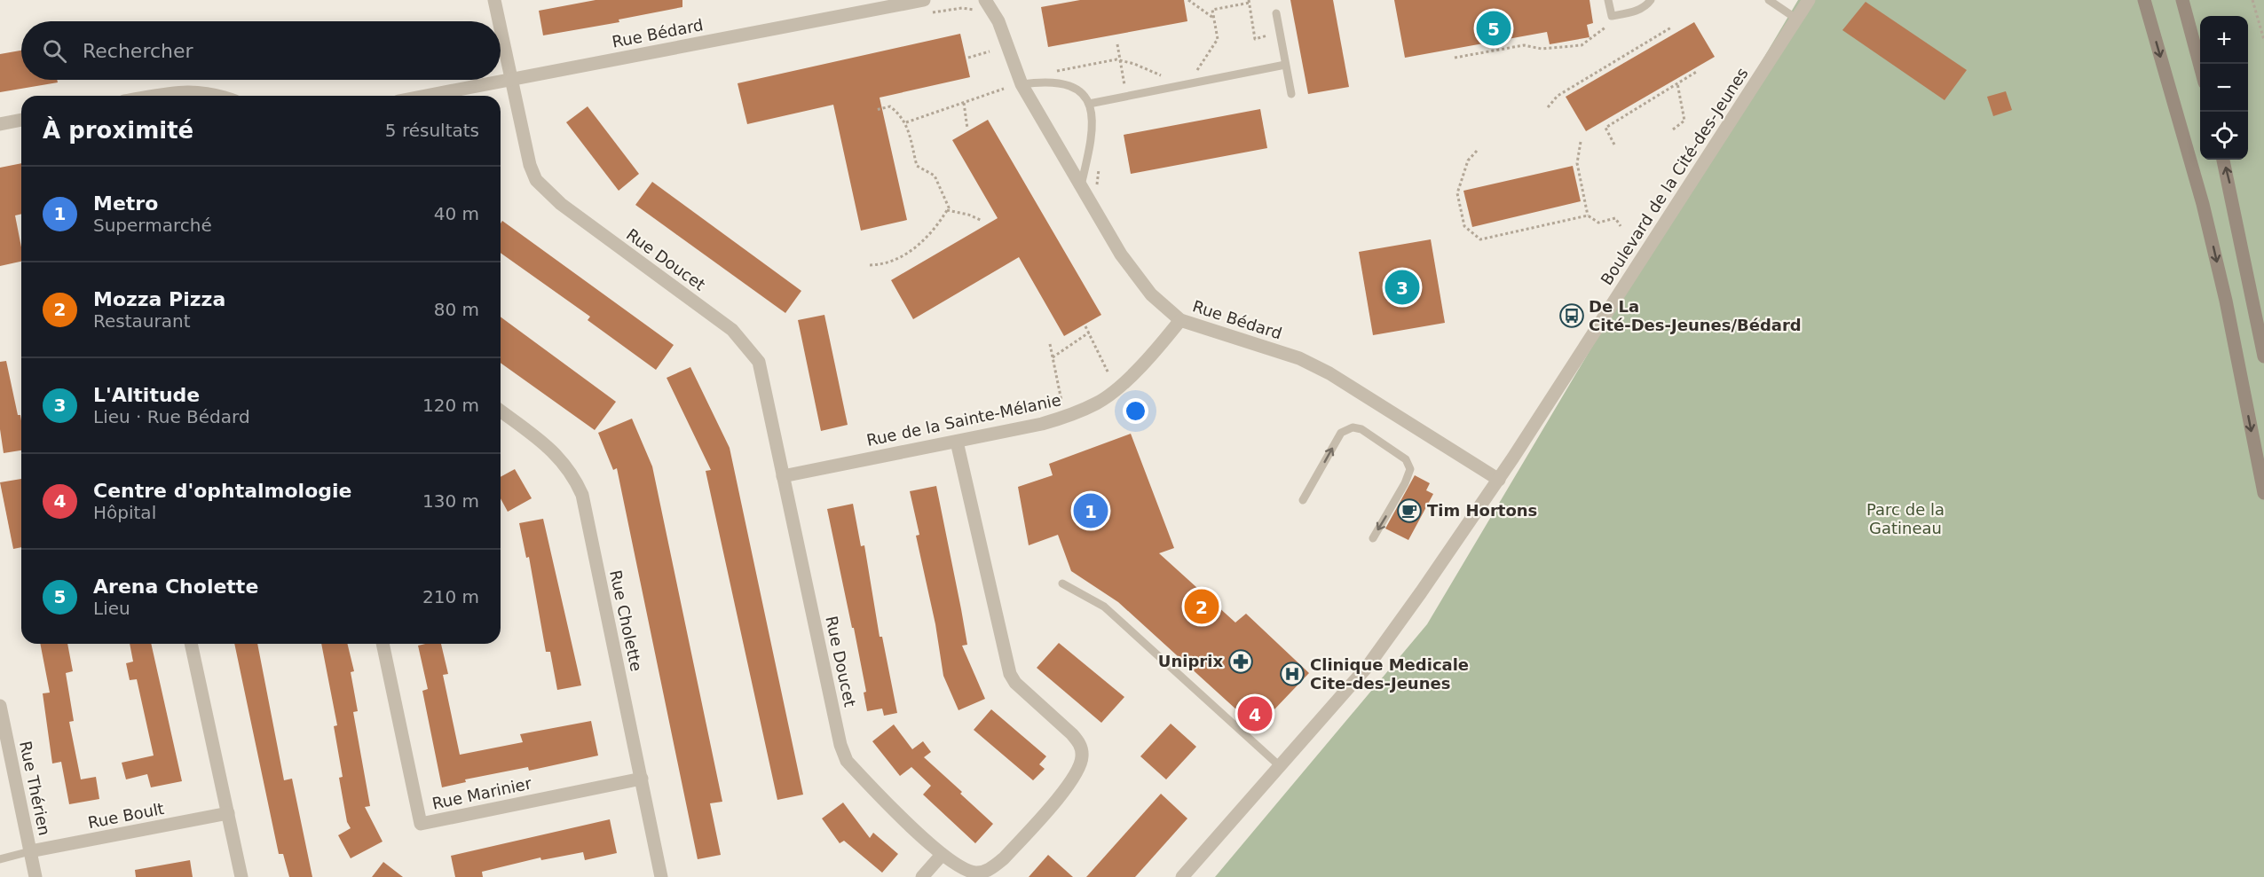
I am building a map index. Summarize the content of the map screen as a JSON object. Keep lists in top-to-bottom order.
{
  "streets": {
    "street": [
      "Rue Bédard",
      "Boulevard de la Cité-des-Jeunes",
      "Rue Doucet",
      "Rue de la Sainte-Mélanie",
      "Rue Cholette",
      "Rue Thérien",
      "Rue Marinier",
      "Rue Boult"
    ]
  },
  "crossings": [
    ["Rue Bédard", "Boulevard de la Cité-des-Jeunes"],
    ["Rue Bédard", "Rue Doucet"],
    ["Rue Bédard", "Rue de la Sainte-Mélanie"],
    ["Rue Doucet", "Rue de la Sainte-Mélanie"],
    ["Rue Cholette", "Rue Marinier"],
    ["Rue Thérien", "Rue Boult"]
  ],
  "parks": ["Parc de la Gatineau"],
  "places": {
    "bus stop": ["De La Cité-Des-Jeunes/Bédard"],
    "cafe": ["Tim Hortons"],
    "pharmacy": ["Uniprix"],
    "hospital": ["Clinique Medicale Cite-des-Jeunes"]
  },
  "page": {
    "pins": [
      "5",
      "3",
      "1",
      "2",
      "4"
    ],
    "map_buttons": ["+", "−"],
    "search": "Rechercher",
    "heading": ["À proximité", "5 résultats"],
    "list": [
      {
        "mark": "1",
        "name": "Metro",
        "note": "Supermarché",
        "value": "40 m"
      },
      {
        "mark": "2",
        "name": "Mozza Pizza",
        "note": "Restaurant",
        "value": "80 m"
      },
      {
        "mark": "3",
        "name": "L'Altitude",
        "note": "Lieu · Rue Bédard",
        "value": "120 m"
      },
      {
        "mark": "4",
        "name": "Centre d'ophtalmologie",
        "note": "Hôpital",
        "value": "130 m"
      },
      {
        "mark": "5",
        "name": "Arena Cholette",
        "note": "Lieu",
        "value": "210 m"
      }
    ]
  }
}
